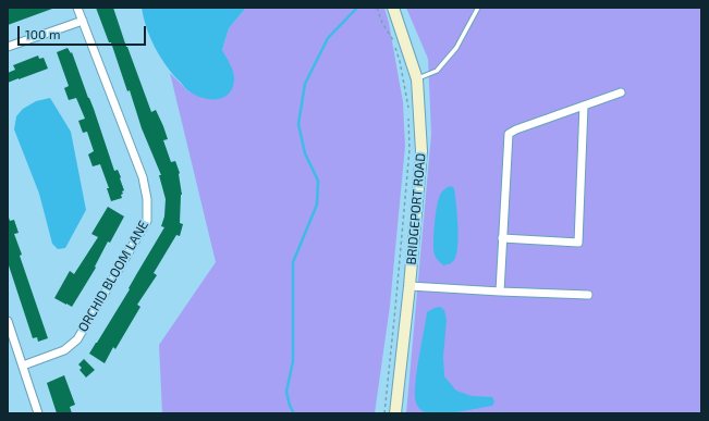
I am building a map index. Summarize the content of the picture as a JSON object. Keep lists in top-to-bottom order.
{
  "streets": {
    "street": ["BRIDGEPORT ROAD", "ORCHID BLOOM LANE"]
  },
  "scale_bar": "100 m"
}
